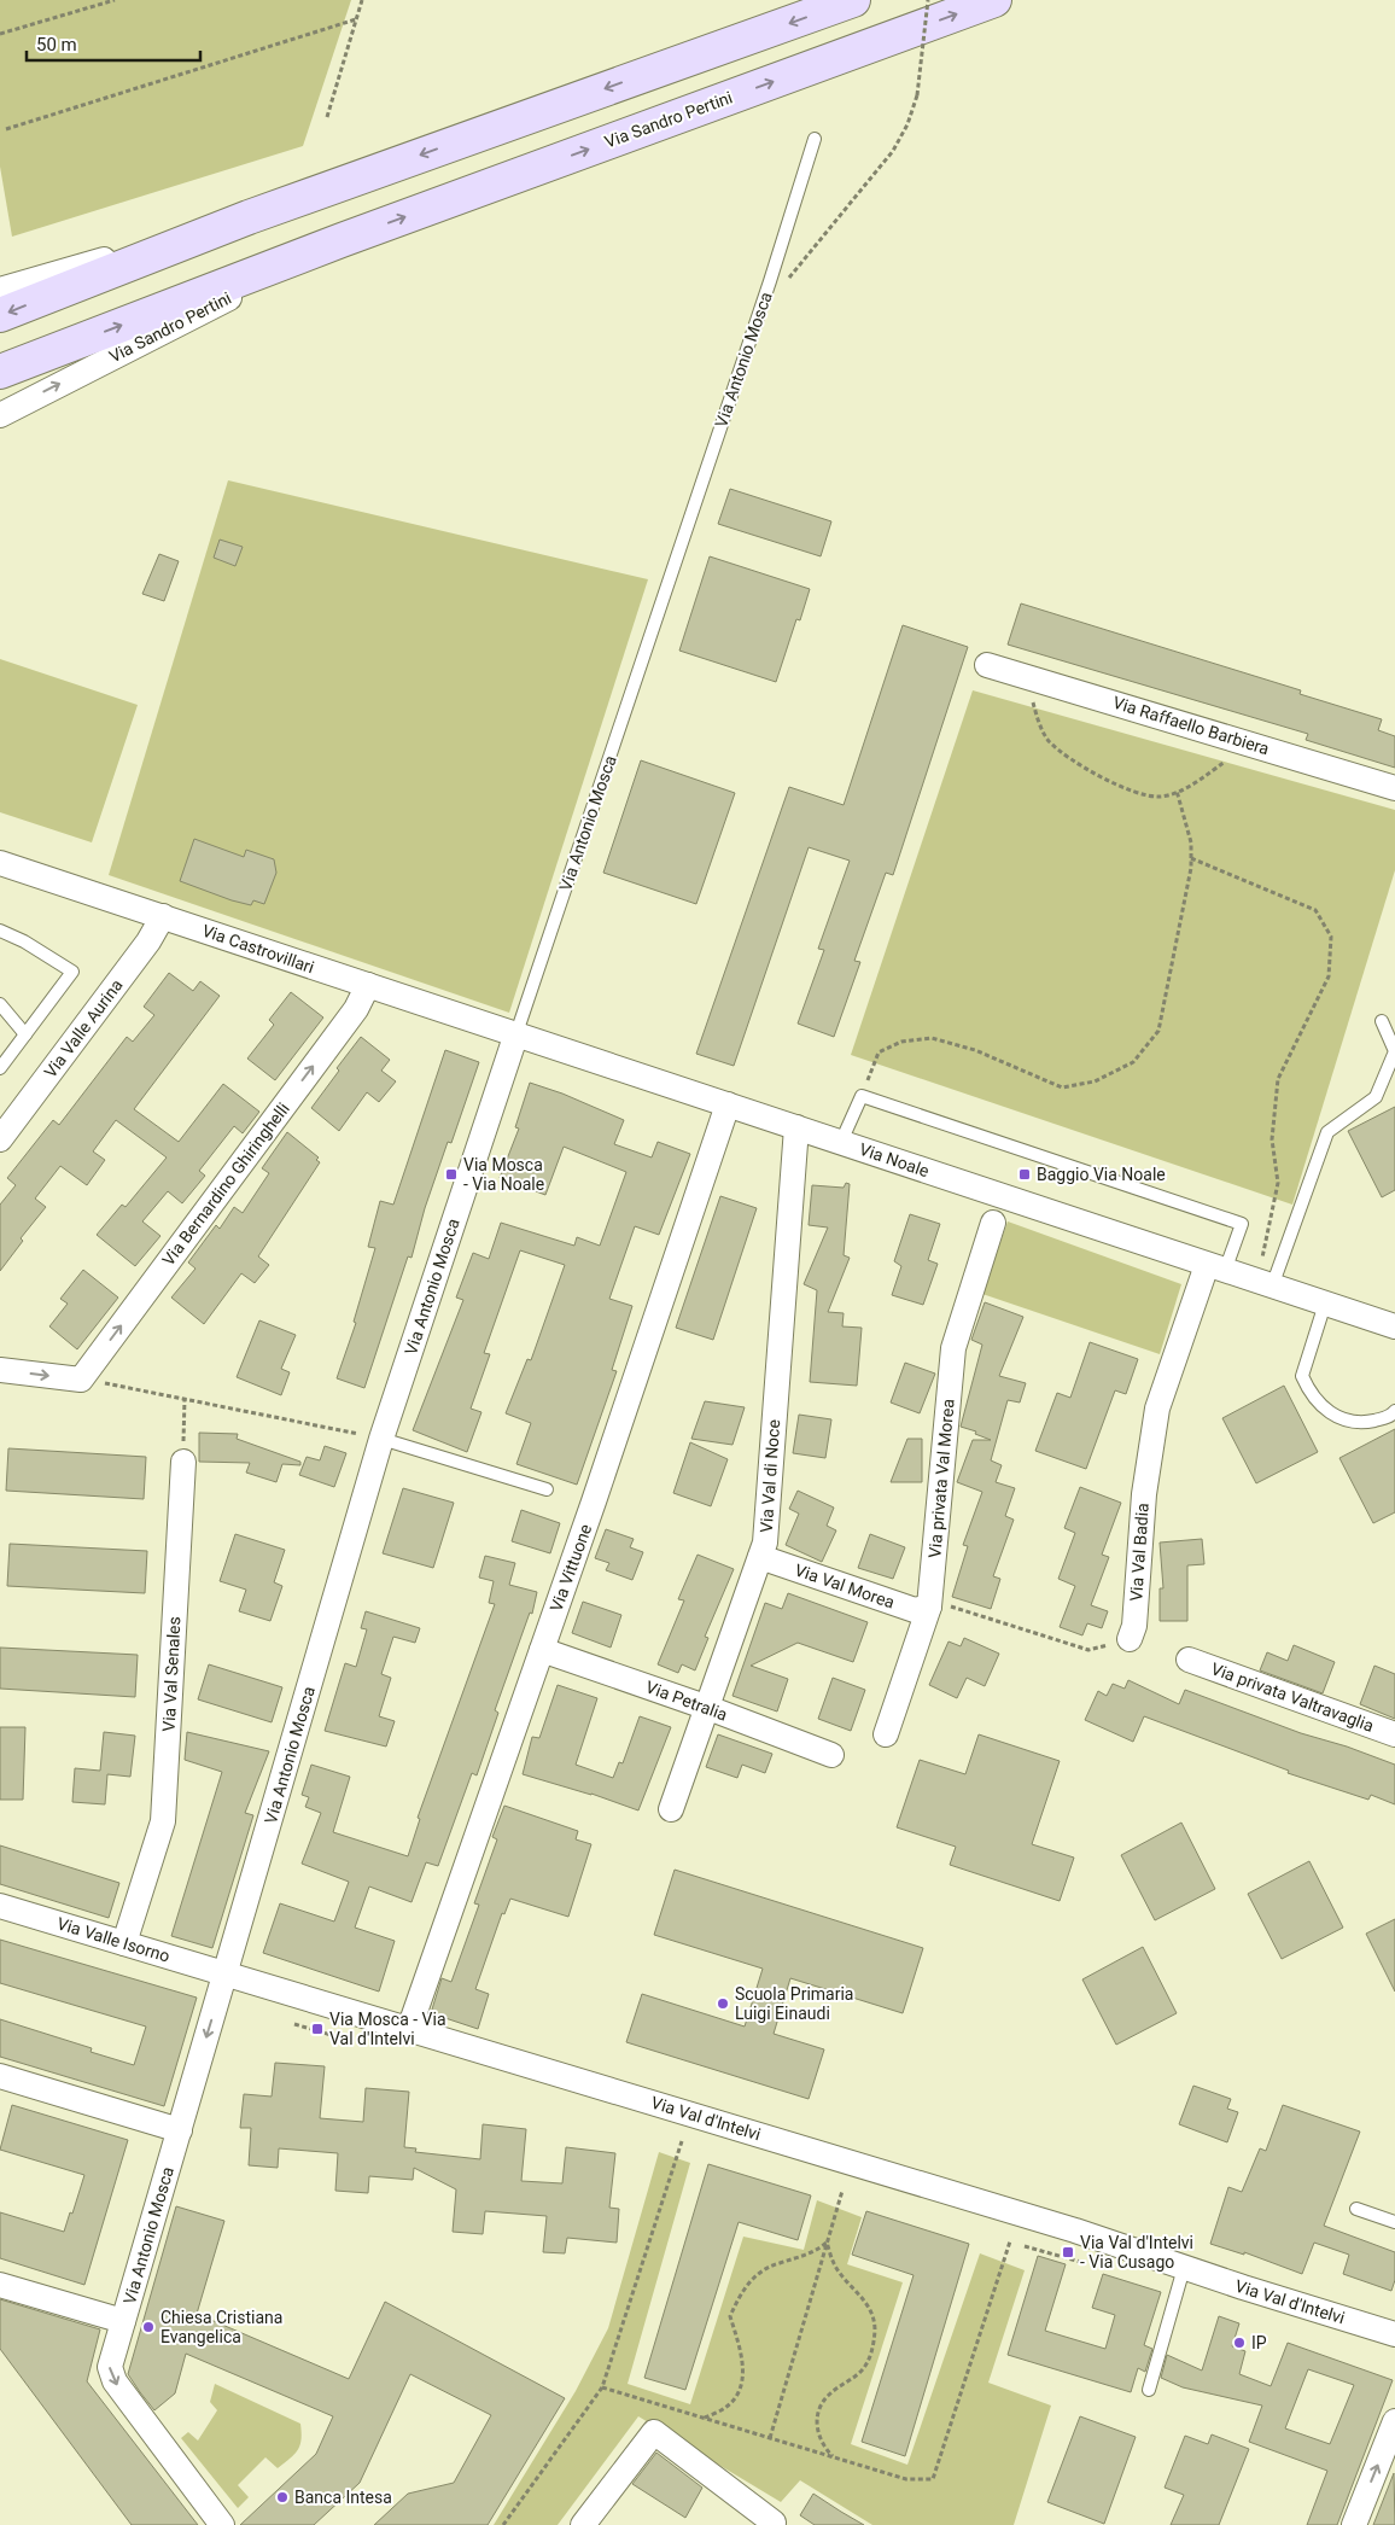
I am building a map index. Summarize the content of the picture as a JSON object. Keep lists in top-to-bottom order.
{
  "streets": {
    "main road": ["Via Sandro Pertini"],
    "street": [
      "Via Antonio Mosca",
      "Via Raffaello Barbiera",
      "Via Castrovillari",
      "Via Valle Aurina",
      "Via Noale",
      "Via Bernardino Ghiringhelli",
      "Via Val di Noce",
      "Via privata Val Morea",
      "Via Val Badia",
      "Via Vittuone",
      "Via Val Morea",
      "Via Val Senales",
      "Via privata Valtravaglia",
      "Via Petralia",
      "Via Valle Isorno",
      "Via Val d'Intelvi"
    ]
  },
  "crossings": [
    ["Via Antonio Mosca", "Via Castrovillari"],
    ["Via Antonio Mosca", "Via Noale"],
    ["Via Antonio Mosca", "Via Valle Isorno"],
    ["Via Antonio Mosca", "Via Val d'Intelvi"],
    ["Via Castrovillari", "Via Valle Aurina"],
    ["Via Castrovillari", "Via Noale"],
    ["Via Castrovillari", "Via Bernardino Ghiringhelli"],
    ["Via Noale", "Via Val di Noce"],
    ["Via Noale", "Via Val Badia"],
    ["Via Noale", "Via Vittuone"],
    ["Via Val di Noce", "Via Val Morea"],
    ["Via Val di Noce", "Via Petralia"],
    ["Via privata Val Morea", "Via Val Morea"],
    ["Via Vittuone", "Via Petralia"],
    ["Via Vittuone", "Via Val d'Intelvi"],
    ["Via Val Senales", "Via Valle Isorno"],
    ["Via Valle Isorno", "Via Val d'Intelvi"]
  ],
  "one_way": ["Via Bernardino Ghiringhelli"],
  "places": {
    "transit": [
      "Via Mosca - Via Noale",
      "Baggio Via Noale",
      "Via Mosca - Via Val d'Intelvi",
      "Via Val d'Intelvi - Via Cusago"
    ],
    "other": [
      "Scuola Primaria Luigi Einaudi",
      "Chiesa Cristiana Evangelica",
      "IP",
      "Banca Intesa"
    ]
  },
  "scale_bar": "50 m"
}
